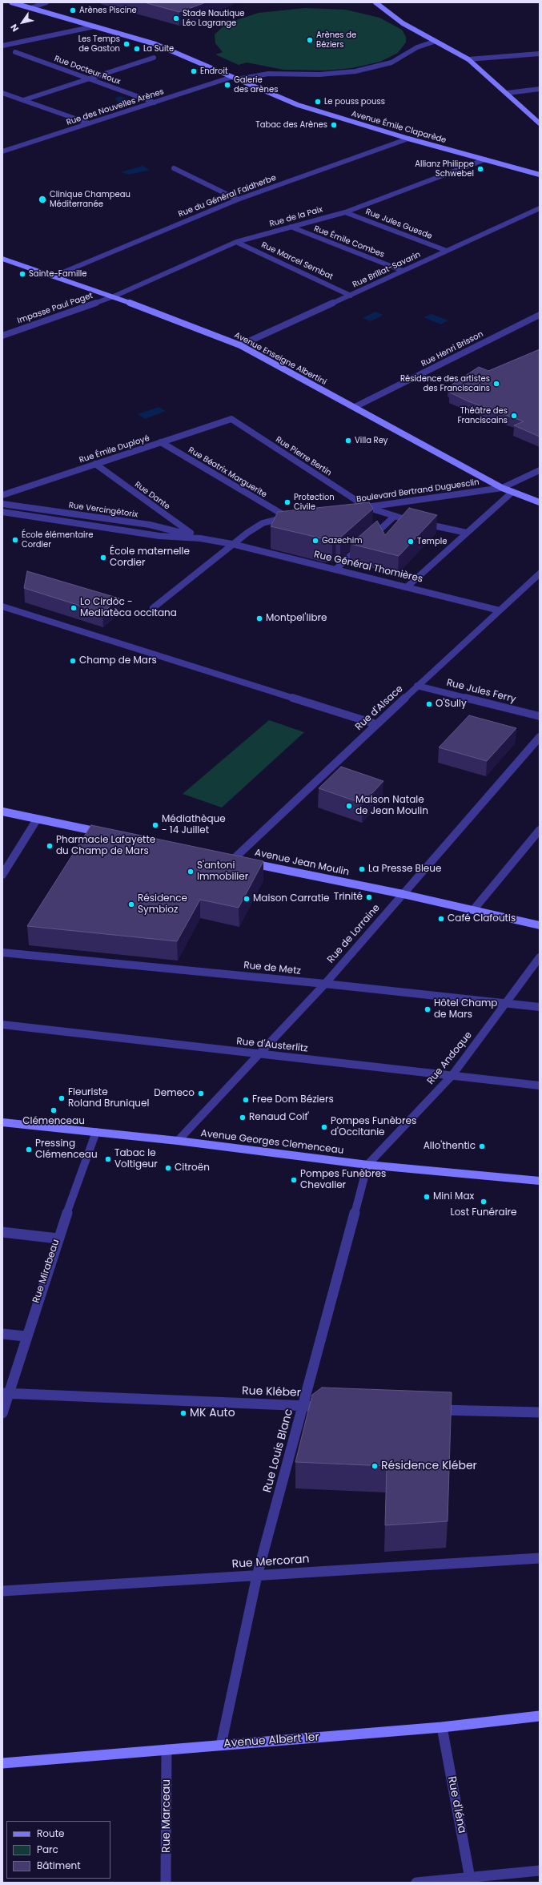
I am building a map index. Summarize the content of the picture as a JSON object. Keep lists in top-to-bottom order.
{
  "streets": {
    "street": [
      "Rue Docteur Roux",
      "Rue des Nouvelles Arènes",
      "Avenue Émile Claparède",
      "Rue du Général Faidherbe",
      "Rue de la Paix",
      "Rue Jules Guesde",
      "Rue Émile Combes",
      "Rue Marcel Sembat",
      "Rue Brillat-Savarin",
      "Impasse Paul Paget",
      "Rue Henri Brisson",
      "Avenue Enseigne Albertini",
      "Rue Émile Duployé",
      "Rue Pierre Bertin",
      "Rue Béatrix Marguerite",
      "Boulevard Bertrand Duguesclin",
      "Rue Dante",
      "Rue Vercingétorix",
      "Rue Général Thomières",
      "Rue Jules Ferry",
      "Rue d'Alsace",
      "Avenue Jean Moulin",
      "Rue de Lorraine",
      "Rue de Metz",
      "Rue d'Austerlitz",
      "Rue Andoque",
      "Avenue Georges Clemenceau",
      "Rue Mirabeau",
      "Rue Kléber",
      "Rue Louis Blanc",
      "Rue Mercoran",
      "Avenue Albert 1er",
      "Rue d'Iéna",
      "Rue Marceau"
    ]
  },
  "crossings": [
    ["Rue Docteur Roux", "Rue des Nouvelles Arènes"],
    ["Rue des Nouvelles Arènes", "Avenue Émile Claparède"],
    ["Avenue Émile Claparède", "Rue du Général Faidherbe"],
    ["Avenue Émile Claparède", "Rue de la Paix"],
    ["Rue du Général Faidherbe", "Avenue Enseigne Albertini"],
    ["Rue de la Paix", "Rue Jules Guesde"],
    ["Rue de la Paix", "Rue Émile Combes"],
    ["Rue de la Paix", "Rue Marcel Sembat"],
    ["Rue de la Paix", "Impasse Paul Paget"],
    ["Rue de la Paix", "Avenue Enseigne Albertini"],
    ["Rue Jules Guesde", "Rue Brillat-Savarin"],
    ["Rue Émile Combes", "Rue Brillat-Savarin"],
    ["Rue Marcel Sembat", "Rue Brillat-Savarin"],
    ["Rue Brillat-Savarin", "Avenue Enseigne Albertini"],
    ["Impasse Paul Paget", "Avenue Enseigne Albertini"],
    ["Rue Henri Brisson", "Avenue Enseigne Albertini"],
    ["Avenue Enseigne Albertini", "Boulevard Bertrand Duguesclin"],
    ["Rue Émile Duployé", "Rue Pierre Bertin"],
    ["Rue Émile Duployé", "Rue Béatrix Marguerite"],
    ["Rue Émile Duployé", "Rue Dante"],
    ["Rue Pierre Bertin", "Boulevard Bertrand Duguesclin"],
    ["Rue Béatrix Marguerite", "Rue Vercingétorix"],
    ["Rue Béatrix Marguerite", "Rue Général Thomières"],
    ["Rue Dante", "Rue Vercingétorix"],
    ["Rue Vercingétorix", "Rue Général Thomières"],
    ["Rue Général Thomières", "Rue d'Alsace"],
    ["Rue Jules Ferry", "Rue d'Alsace"],
    ["Rue d'Alsace", "Avenue Jean Moulin"],
    ["Avenue Jean Moulin", "Rue de Lorraine"],
    ["Rue de Lorraine", "Rue de Metz"],
    ["Rue de Lorraine", "Rue d'Austerlitz"],
    ["Rue de Lorraine", "Avenue Georges Clemenceau"],
    ["Rue de Metz", "Rue Andoque"],
    ["Rue d'Austerlitz", "Rue Andoque"],
    ["Rue Andoque", "Avenue Georges Clemenceau"],
    ["Rue Andoque", "Rue Louis Blanc"],
    ["Avenue Georges Clemenceau", "Rue Mirabeau"],
    ["Avenue Georges Clemenceau", "Rue Louis Blanc"],
    ["Rue Mirabeau", "Rue Kléber"],
    ["Rue Kléber", "Rue Louis Blanc"],
    ["Rue Louis Blanc", "Rue Mercoran"],
    ["Rue Louis Blanc", "Avenue Albert 1er"],
    ["Avenue Albert 1er", "Rue d'Iéna"],
    ["Avenue Albert 1er", "Rue Marceau"]
  ],
  "places": [
    "Arènes Piscine",
    "Stade Nautique Léo Lagrange",
    "Arènes de Béziers",
    "Les Temps de Gaston",
    "La Suite",
    "Endroit",
    "Galerie des arènes",
    "Le pouss pouss",
    "Tabac des Arènes",
    "Allianz Philippe Schwebel",
    "Clinique Champeau Méditerranée",
    "Sainte-Famille",
    "Résidence des artistes des Franciscains",
    "Théâtre des Franciscains",
    "Villa Rey",
    "Protection Civile",
    "École élémentaire Cordier",
    "Gazechim",
    "Temple",
    "École maternelle Cordier",
    "Lo Cirdòc - Mediatèca occitana",
    "Montpel'libre",
    "Champ de Mars",
    "O'Sully",
    "Maison Natale de Jean Moulin",
    "Médiathèque - 14 Juillet",
    "Pharmacie Lafayette du Champ de Mars",
    "La Presse Bleue",
    "S'antoni Immobilier",
    "Trinité",
    "Maison Carratie",
    "Résidence Symbioz",
    "Café Clafoutis",
    "Hôtel Champ de Mars",
    "Demeco",
    "Fleuriste Roland Bruniquel",
    "Free Dom Béziers",
    "Clémenceau",
    "Renaud Coif'",
    "Pompes Funèbres d'Occitanie",
    "Allo'thentic",
    "Pressing Clémenceau",
    "Tabac le Voltigeur",
    "Citroën",
    "Pompes Funèbres Chevalier",
    "Mini Max",
    "Lost Funéraire",
    "MK Auto",
    "Résidence Kléber"
  ],
  "legend": ["Route", "Parc", "Bâtiment"],
  "north": "bottom left"
}
